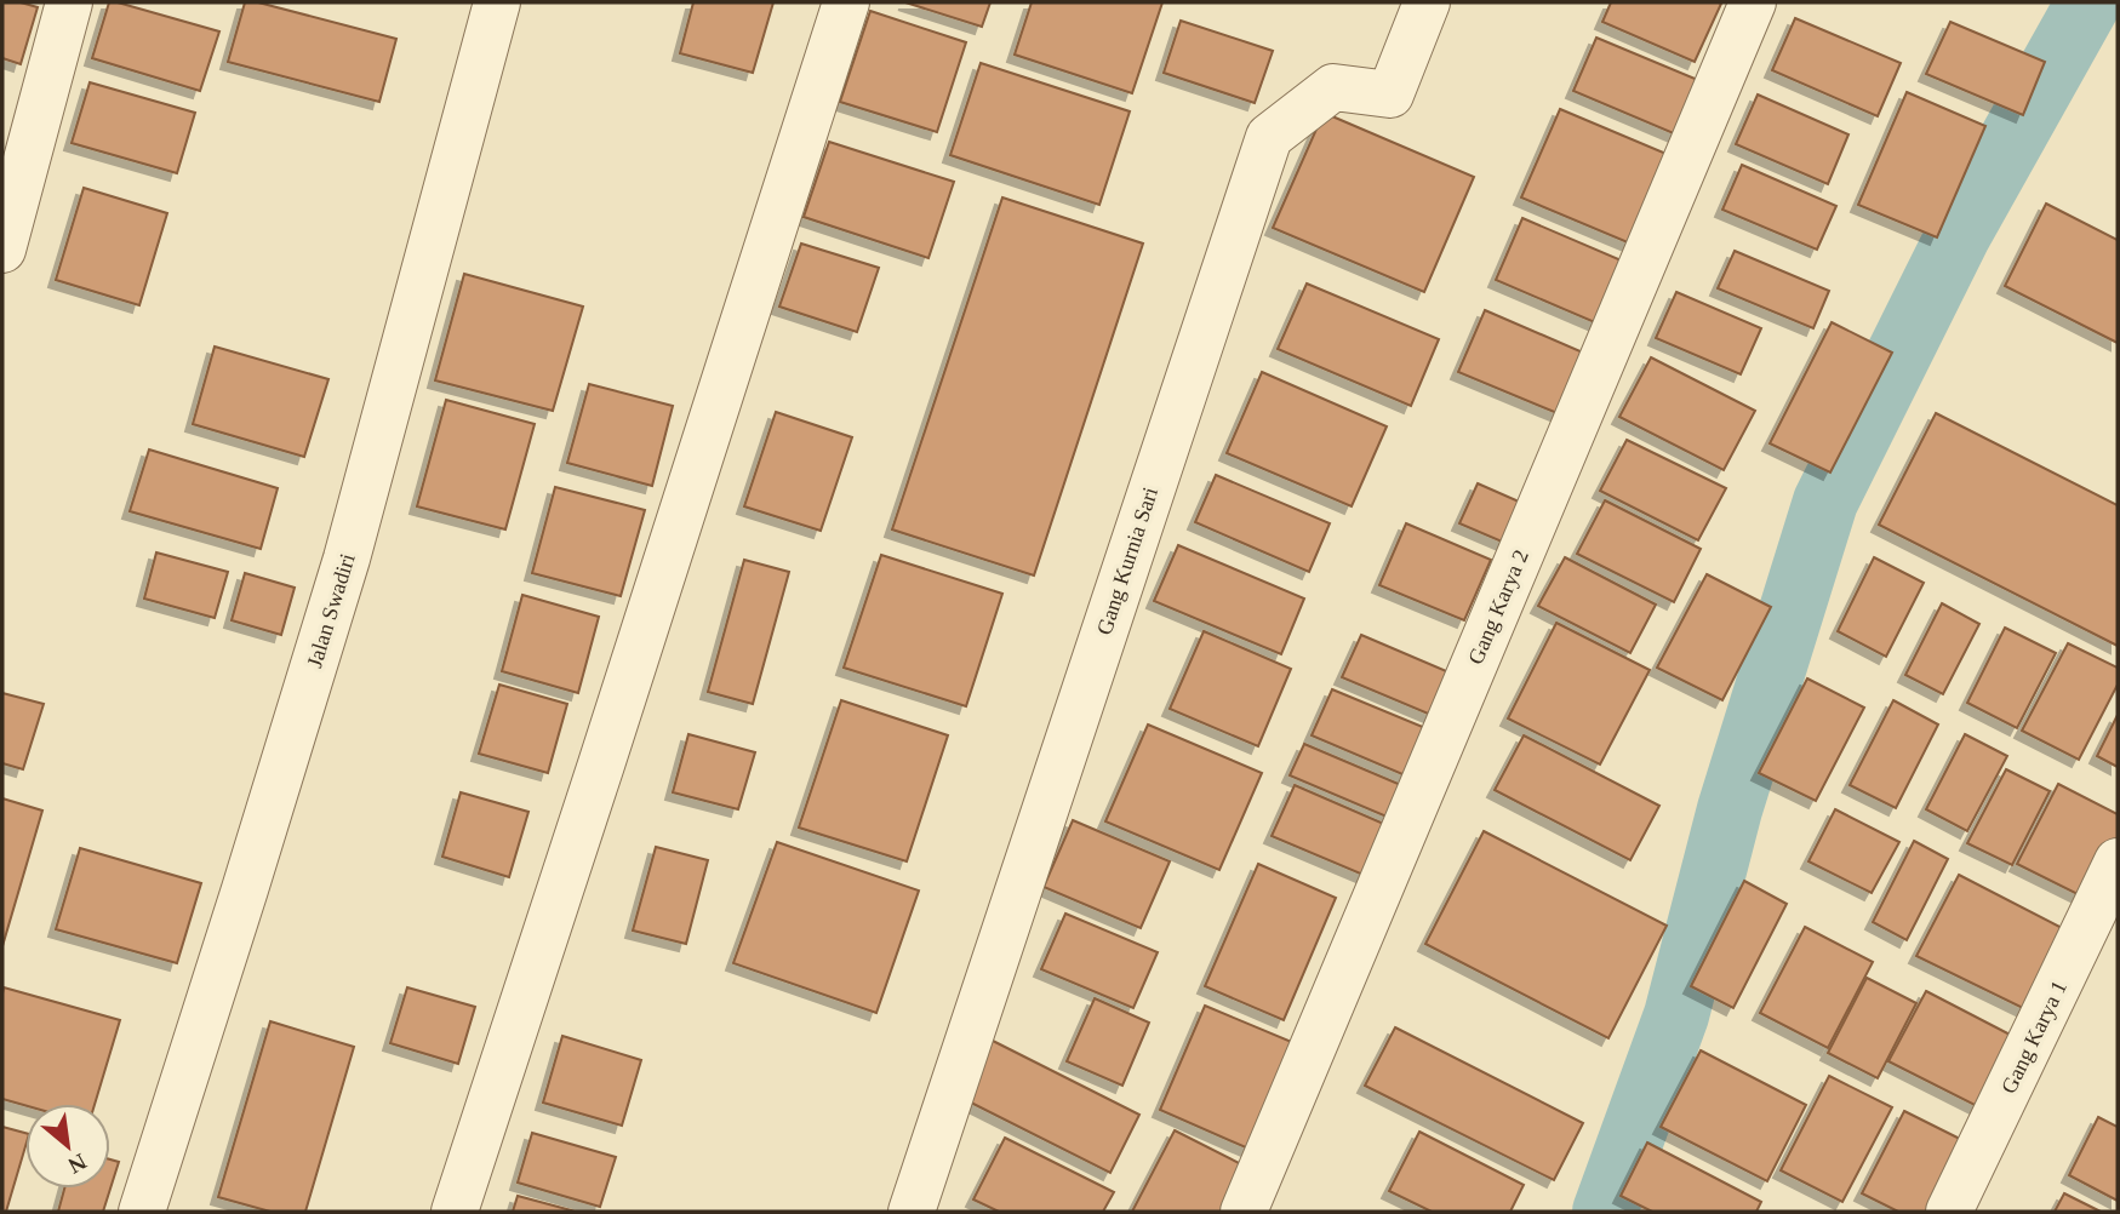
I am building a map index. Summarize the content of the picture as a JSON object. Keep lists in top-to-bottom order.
{
  "streets": {
    "street": [
      "Gang Kurnia Sari",
      "Gang Karya 2",
      "Jalan Swadiri",
      "Gang Karya 1"
    ]
  },
  "north": "bottom right"
}
